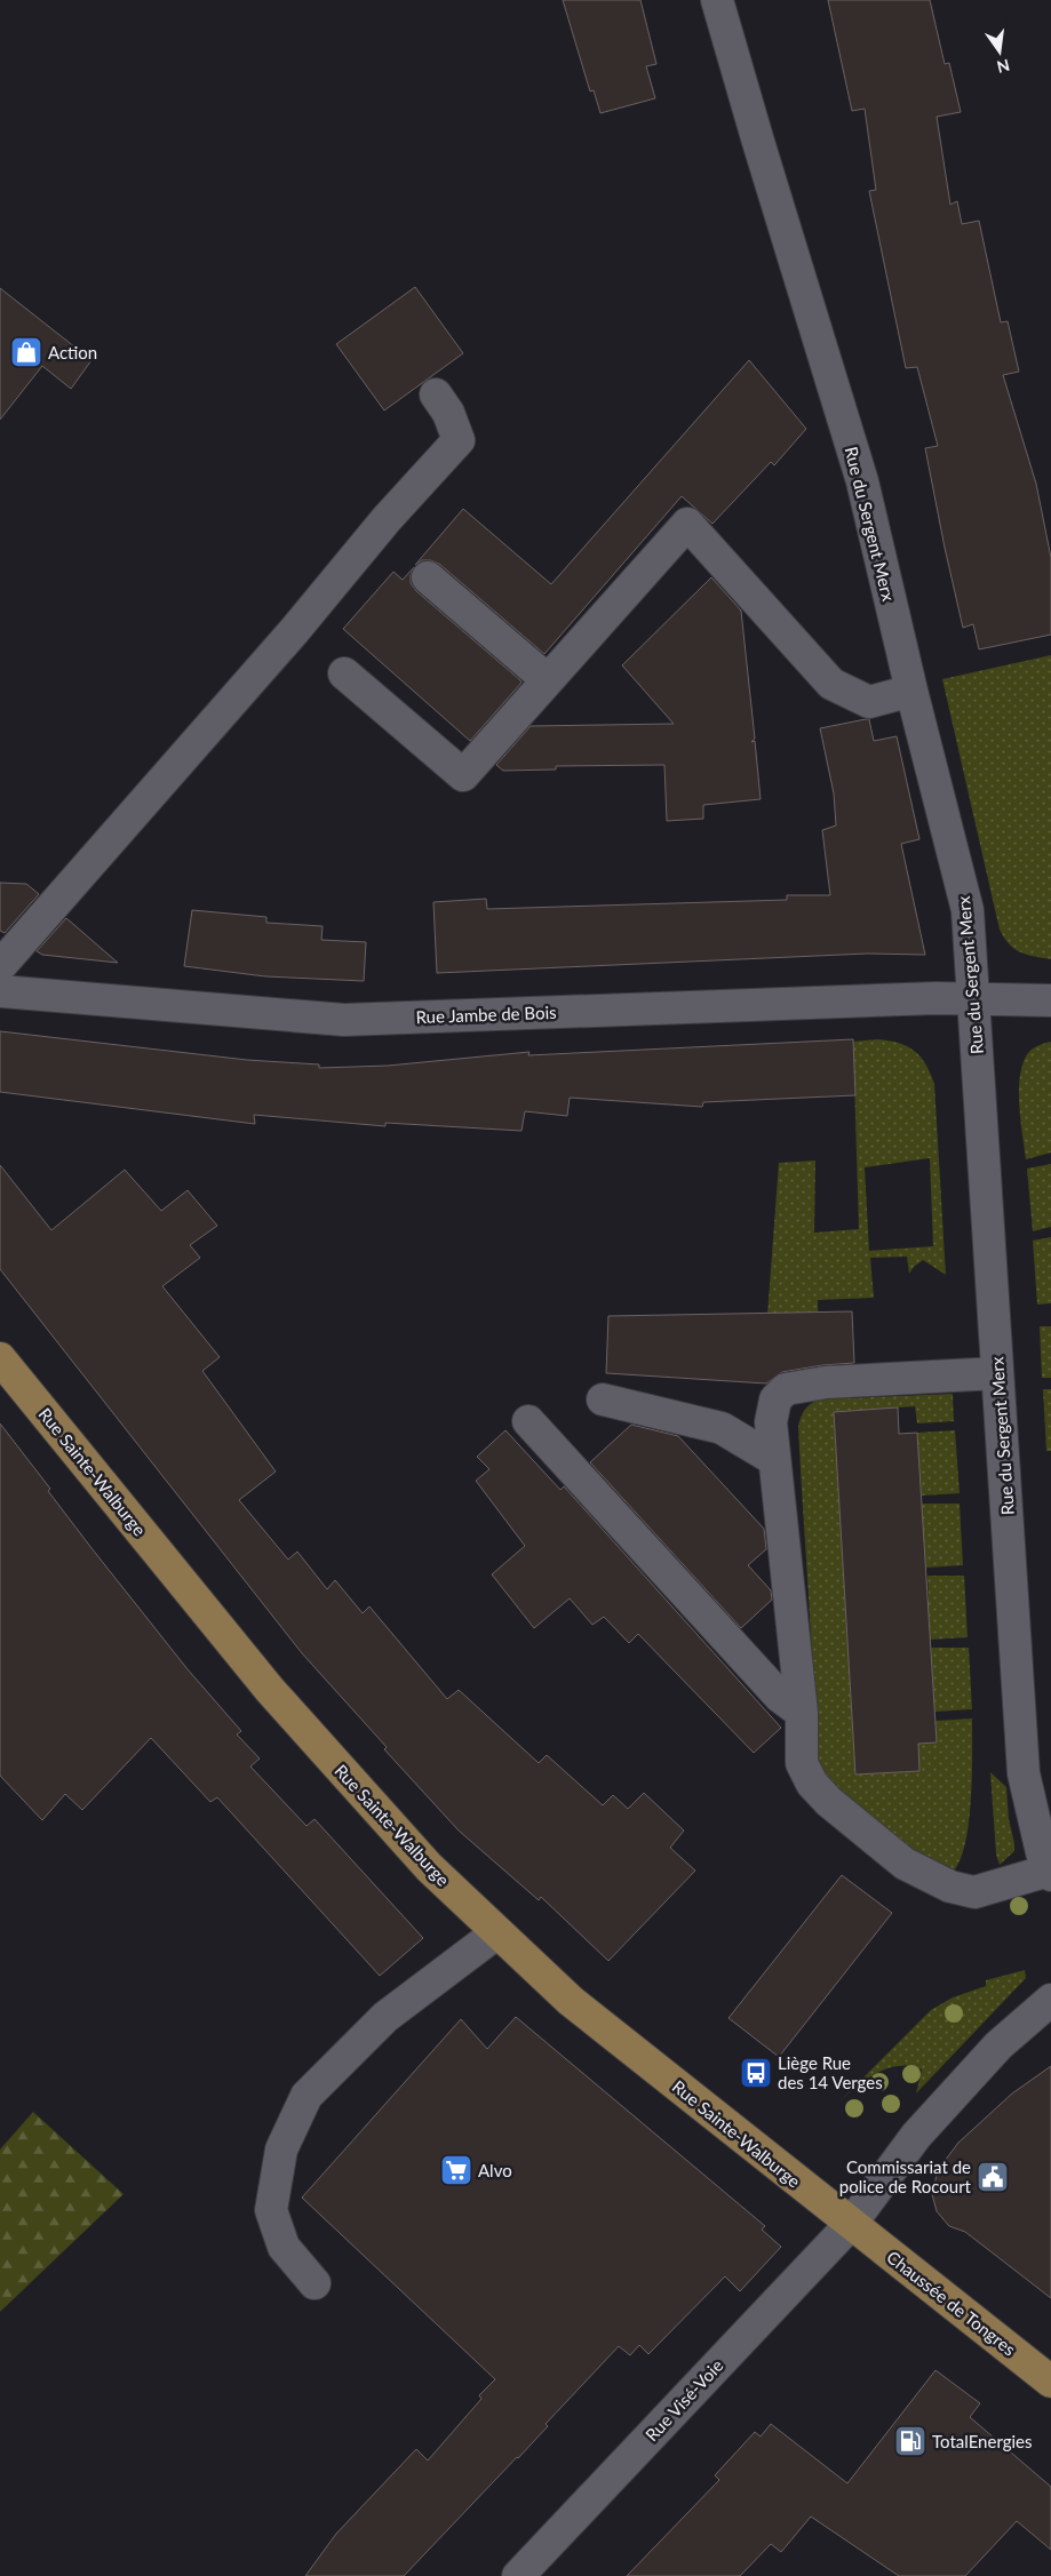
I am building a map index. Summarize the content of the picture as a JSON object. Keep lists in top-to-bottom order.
{
  "streets": {
    "main road": ["Rue Sainte-Walburge", "Chaussée de Tongres"],
    "street": ["Rue du Sergent Merx", "Rue Jambe de Bois", "Rue Visé-Voie"]
  },
  "crossings": [
    ["Rue du Sergent Merx", "Rue Jambe de Bois"],
    ["Rue Sainte-Walburge", "Chaussée de Tongres"],
    ["Rue Sainte-Walburge", "Rue Visé-Voie"],
    ["Chaussée de Tongres", "Rue Visé-Voie"]
  ],
  "places": {
    "shop": ["Action"],
    "bus stop": ["Liège Rue des 14 Verges"],
    "supermarket": ["Alvo"],
    "public building": ["Commissariat de police de Rocourt"],
    "fuel station": ["TotalEnergies"]
  },
  "north": "bottom"
}
